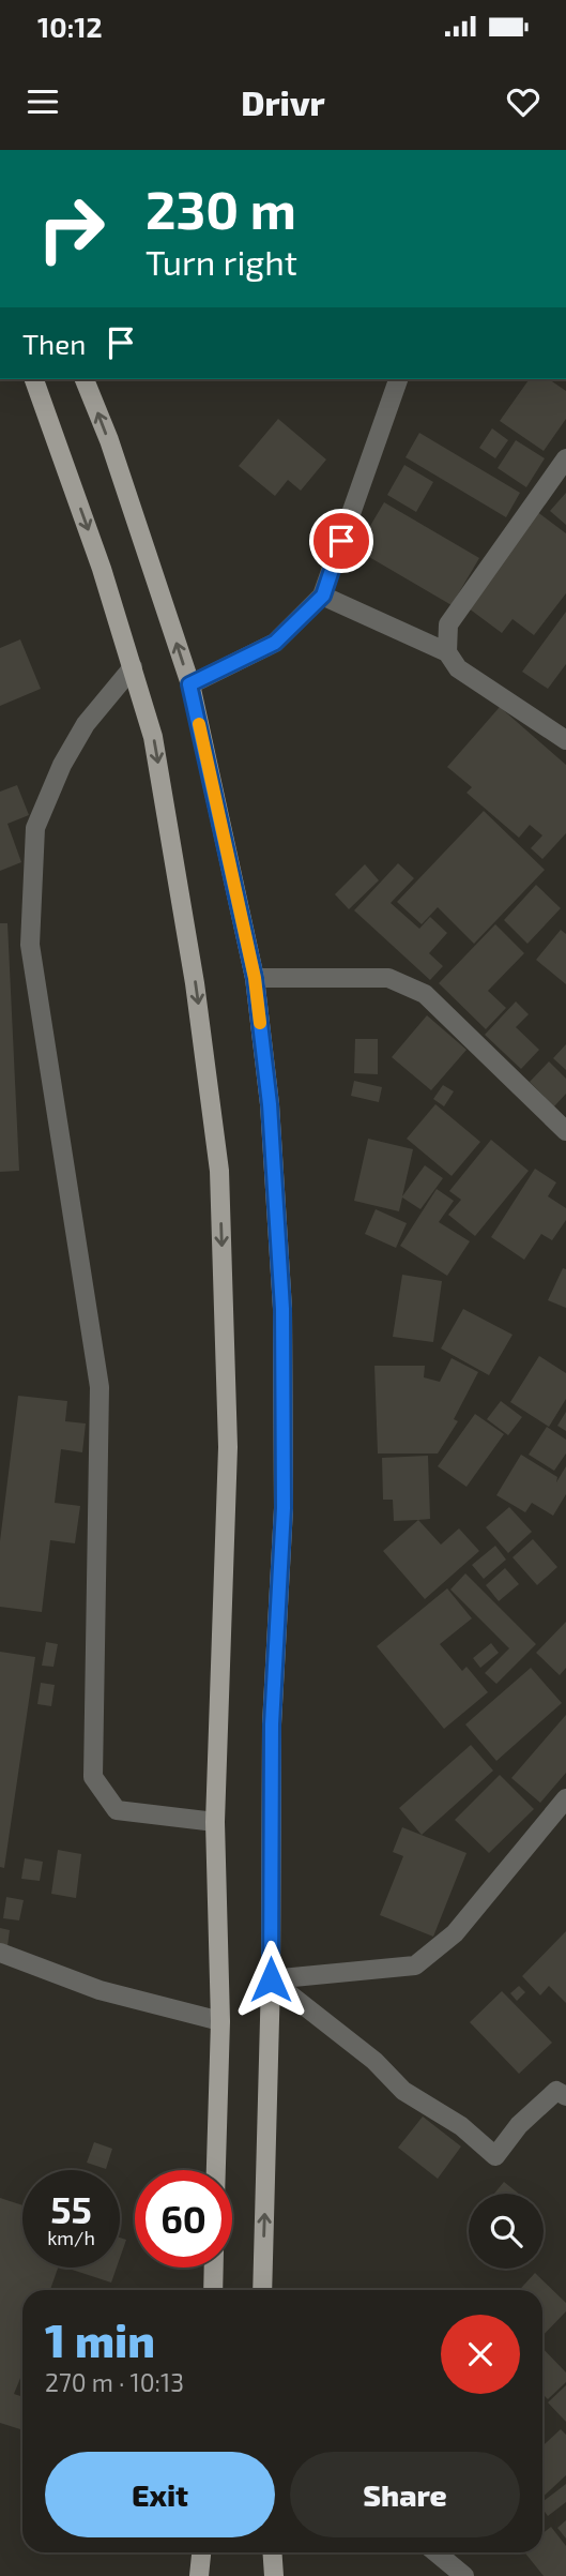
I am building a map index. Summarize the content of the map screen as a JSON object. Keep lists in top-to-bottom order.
{
  "page": {
    "status": "10:12",
    "header": "Drivr",
    "turn": ["230 m", "Turn right"],
    "then": "Then",
    "speed": "55 km/h",
    "limit": "60",
    "heading": ["1 min", "270 m · 10:13"],
    "buttons": ["Exit", "Share"]
  }
}
